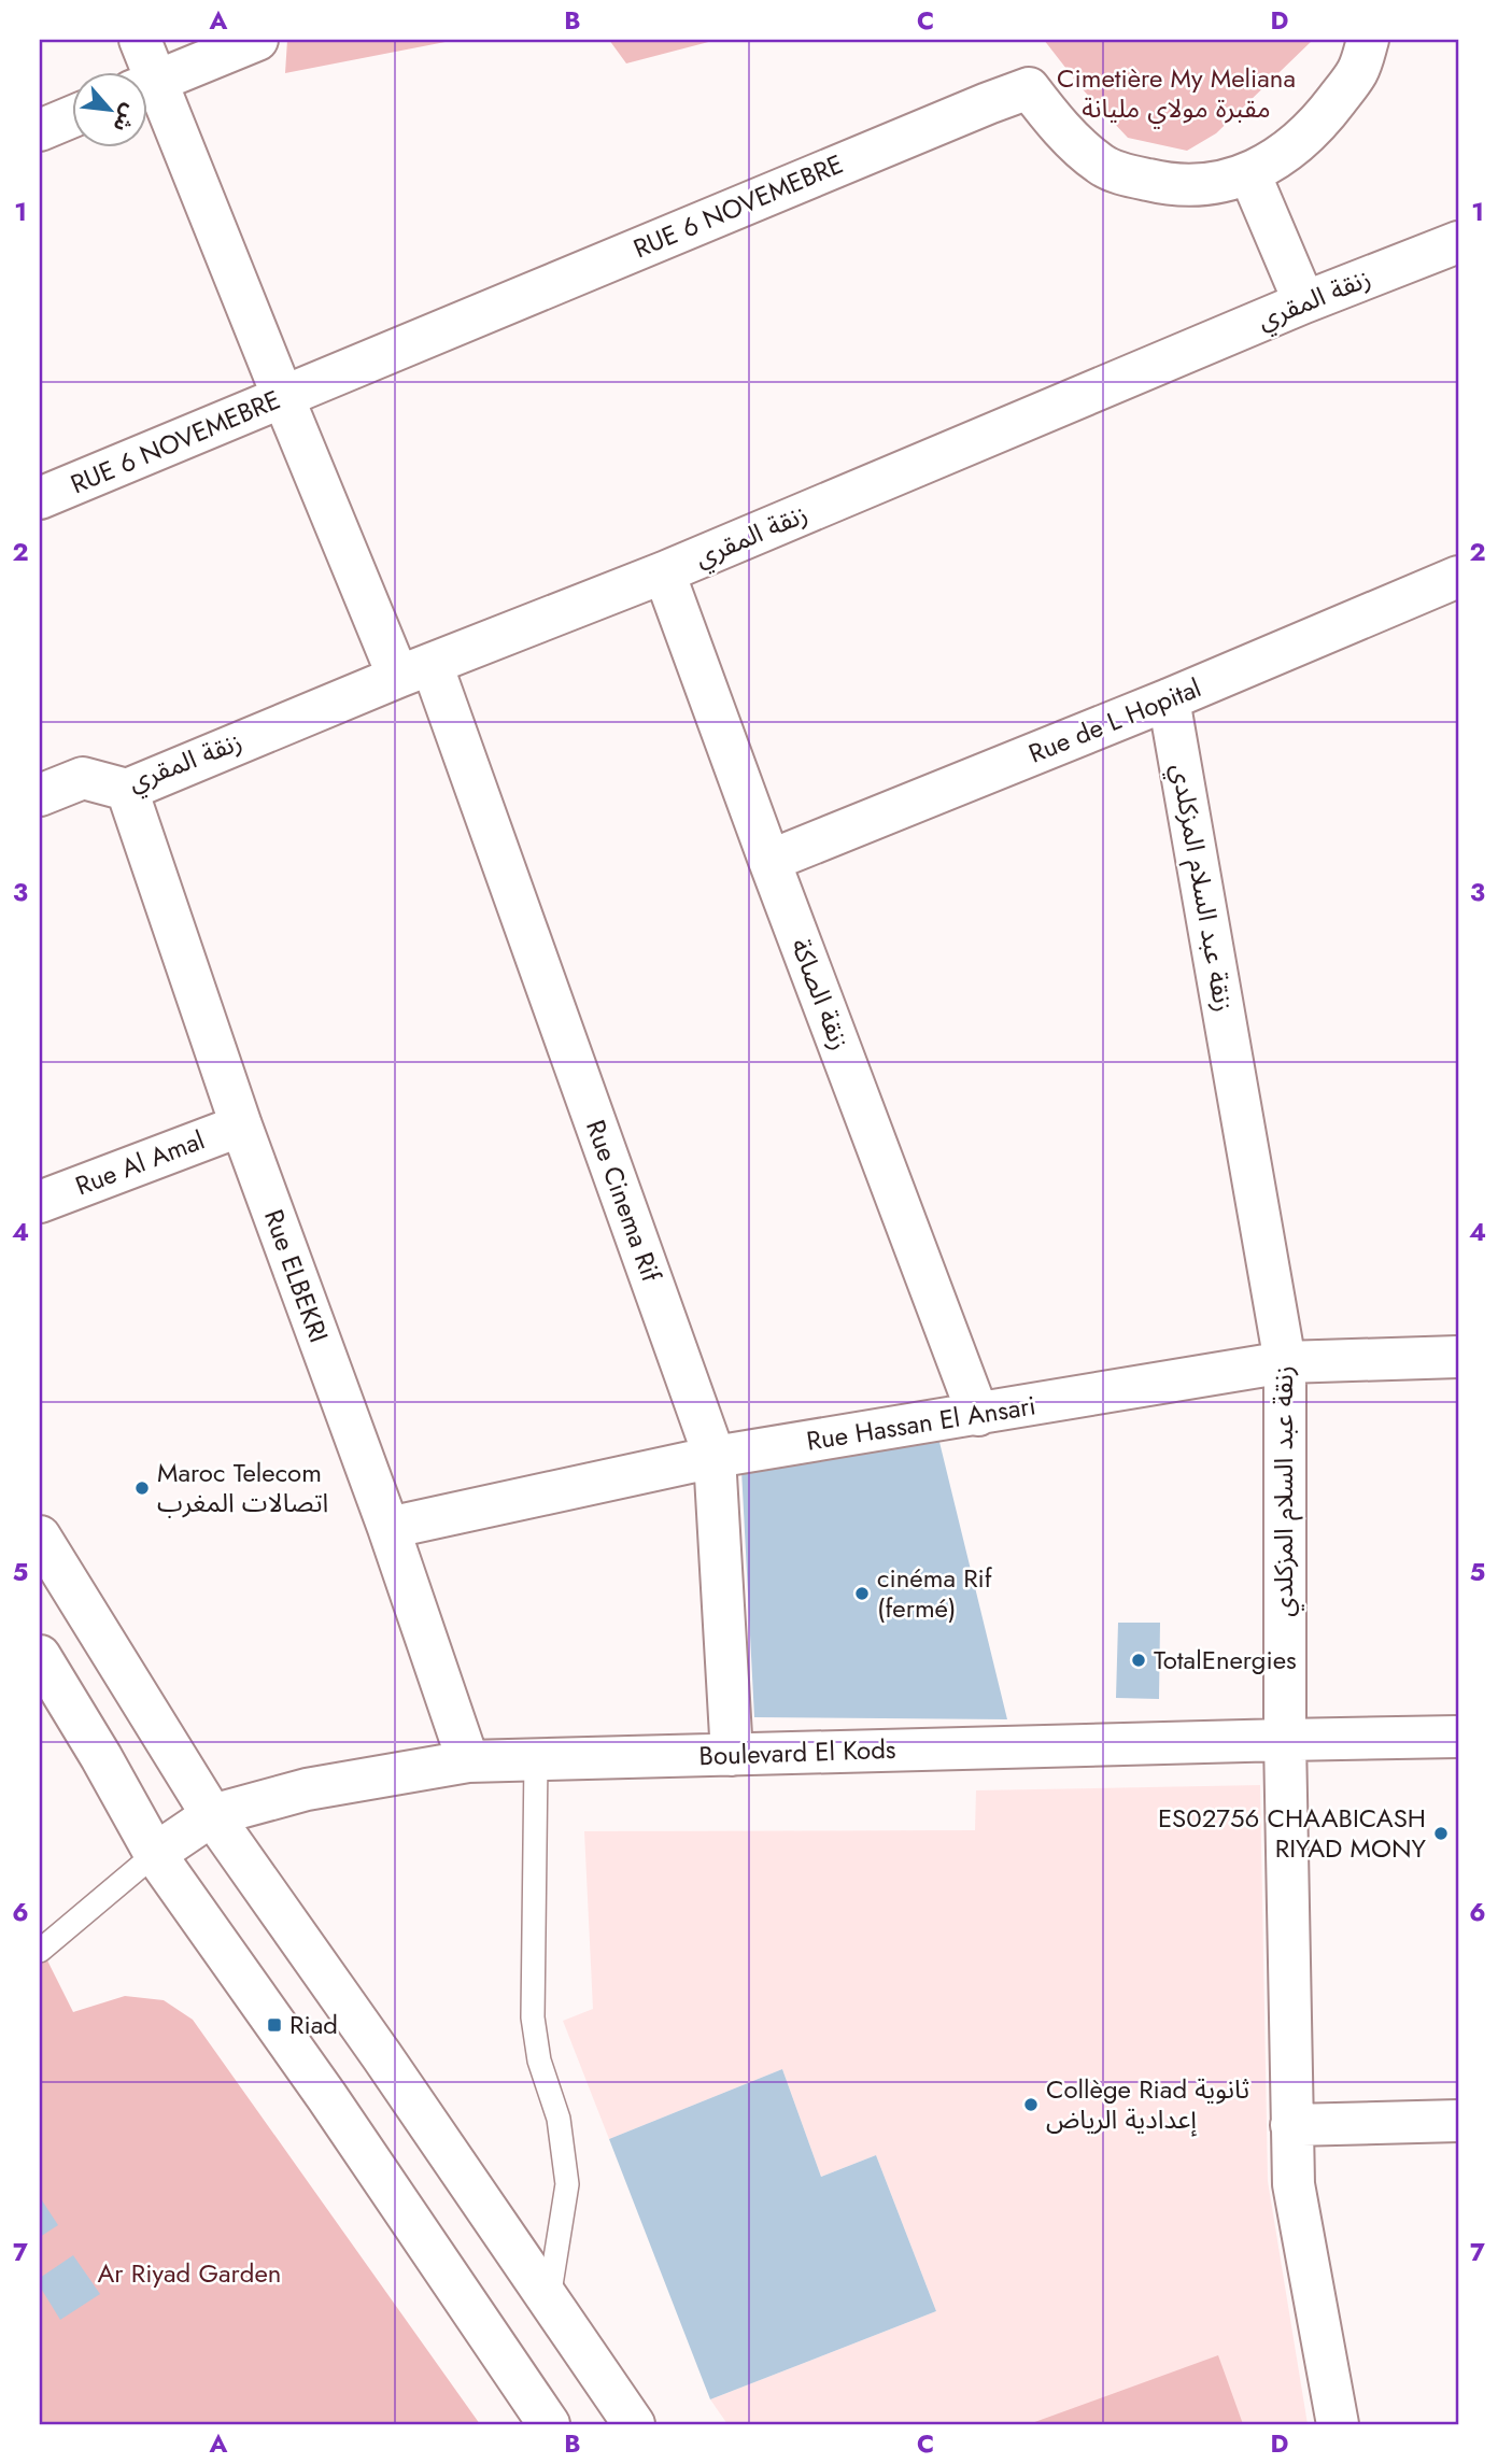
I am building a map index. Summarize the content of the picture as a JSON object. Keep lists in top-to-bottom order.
{
  "streets": {
    "street": [
      "RUE 6 NOVEMEBRE",
      "زنقة المقري",
      "Rue de L Hopital",
      "زنقة عبد السلام المزكلدي",
      "زنقة الصاكة",
      "Rue Al Amal",
      "Rue Cinema Rif",
      "Rue ELBEKRI",
      "Rue Hassan El Ansari",
      "Boulevard El Kods"
    ]
  },
  "crossings": [
    ["RUE 6 NOVEMEBRE", "Rue Cinema Rif"],
    ["زنقة المقري", "زنقة الصاكة"],
    ["زنقة المقري", "Rue Cinema Rif"],
    ["زنقة المقري", "Rue ELBEKRI"],
    ["Rue de L Hopital", "زنقة عبد السلام المزكلدي"],
    ["Rue de L Hopital", "زنقة الصاكة"],
    ["زنقة عبد السلام المزكلدي", "Rue Hassan El Ansari"],
    ["زنقة عبد السلام المزكلدي", "Boulevard El Kods"],
    ["زنقة الصاكة", "Rue Hassan El Ansari"],
    ["Rue Al Amal", "Rue ELBEKRI"],
    ["Rue Cinema Rif", "Rue Hassan El Ansari"],
    ["Rue Cinema Rif", "Boulevard El Kods"],
    ["Rue ELBEKRI", "Rue Hassan El Ansari"],
    ["Rue ELBEKRI", "Boulevard El Kods"]
  ],
  "parks": ["Cimetière My Meliana مقبرة مولاي مليانة", "Ar Riyad Garden"],
  "places": {
    "other": [
      "Maroc Telecom اتصالات المغرب",
      "cinéma Rif (fermé)",
      "TotalEnergies",
      "ES02756 CHAABICASH RIYAD MONY",
      "Collège Riad ثانوية إعدادية الرياض"
    ],
    "transit": ["Riad"]
  },
  "north": "bottom right",
  "grid": {
    "columns": [
      "A",
      "B",
      "C",
      "D"
    ],
    "rows": [
      "1",
      "2",
      "3",
      "4",
      "5",
      "6",
      "7"
    ]
  }
}
